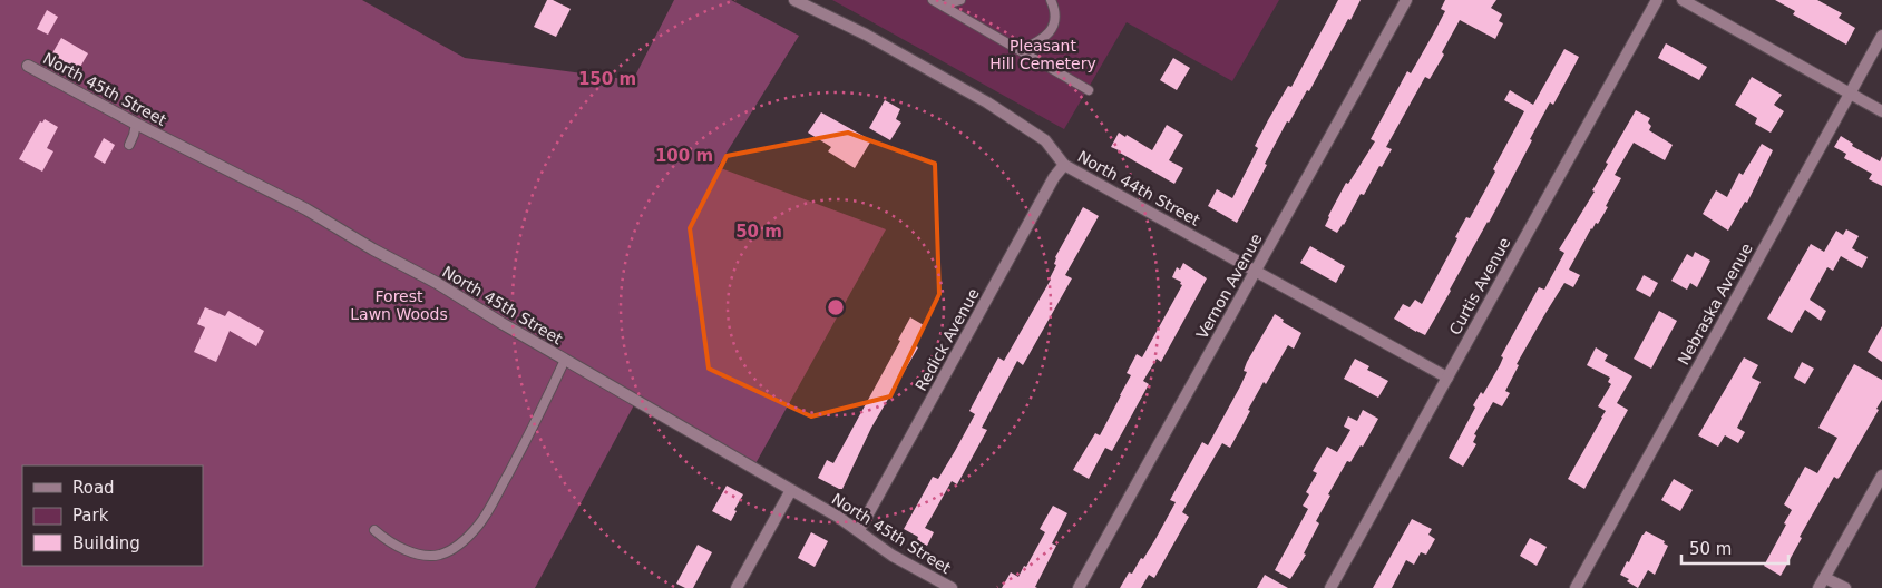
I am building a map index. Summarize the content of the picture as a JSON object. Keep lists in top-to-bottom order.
{
  "streets": {
    "street": [
      "North 45th Street",
      "North 44th Street",
      "Vernon Avenue",
      "Curtis Avenue",
      "Nebraska Avenue",
      "Redick Avenue"
    ]
  },
  "crossings": [
    ["North 45th Street", "Redick Avenue"],
    ["North 44th Street", "Vernon Avenue"],
    ["North 44th Street", "Curtis Avenue"],
    ["North 44th Street", "Redick Avenue"]
  ],
  "parks": ["Pleasant Hill Cemetery", "Forest Lawn Woods"],
  "legend": ["Road", "Park", "Building"],
  "scale_bar": "50 m",
  "rings": ["150 m", "100 m", "50 m"]
}
